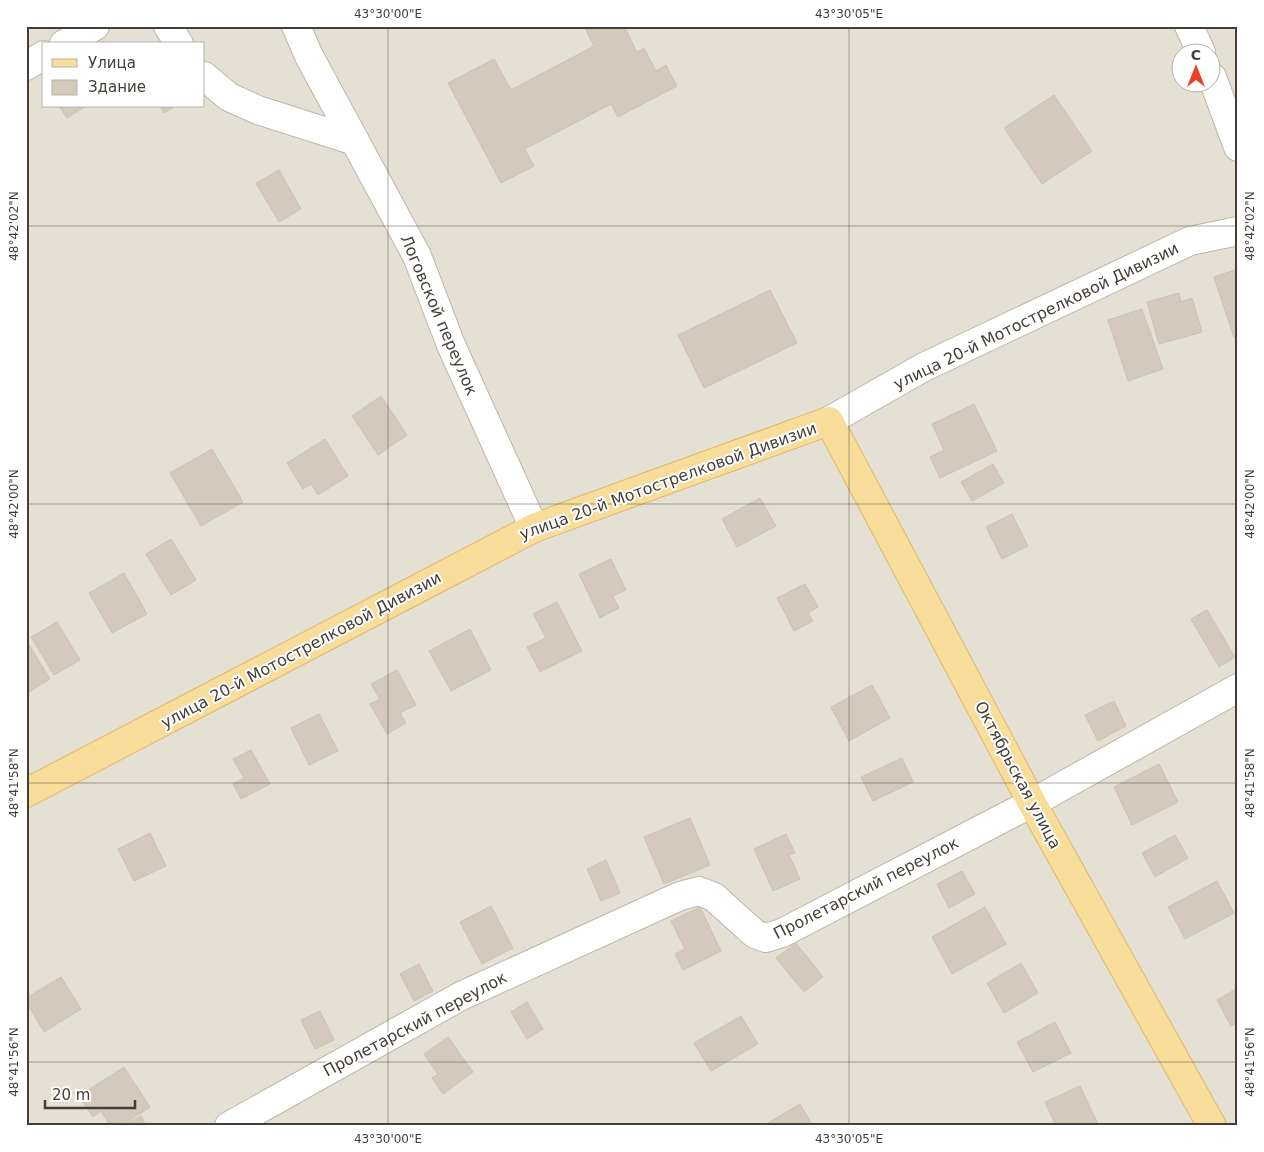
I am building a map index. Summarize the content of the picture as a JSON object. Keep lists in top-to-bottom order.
{
  "streets": {
    "main road": ["улица 20-й Мотострелковой Дивизии", "Октябрьская улица"],
    "street": ["Логовской переулок", "Пролетарский переулок"]
  },
  "crossings": [
    ["Логовской переулок", "улица 20-й Мотострелковой Дивизии"],
    ["улица 20-й Мотострелковой Дивизии", "Октябрьская улица"],
    ["Октябрьская улица", "Пролетарский переулок"]
  ],
  "legend": ["Улица", "Здание"],
  "scale_bar": "20 m",
  "north": "top",
  "coordinates": [
    "43°30'00\"E",
    "43°30'05\"E",
    "48°42'02\"N",
    "48°42'00\"N",
    "48°41'58\"N",
    "48°41'56\"N"
  ]
}
